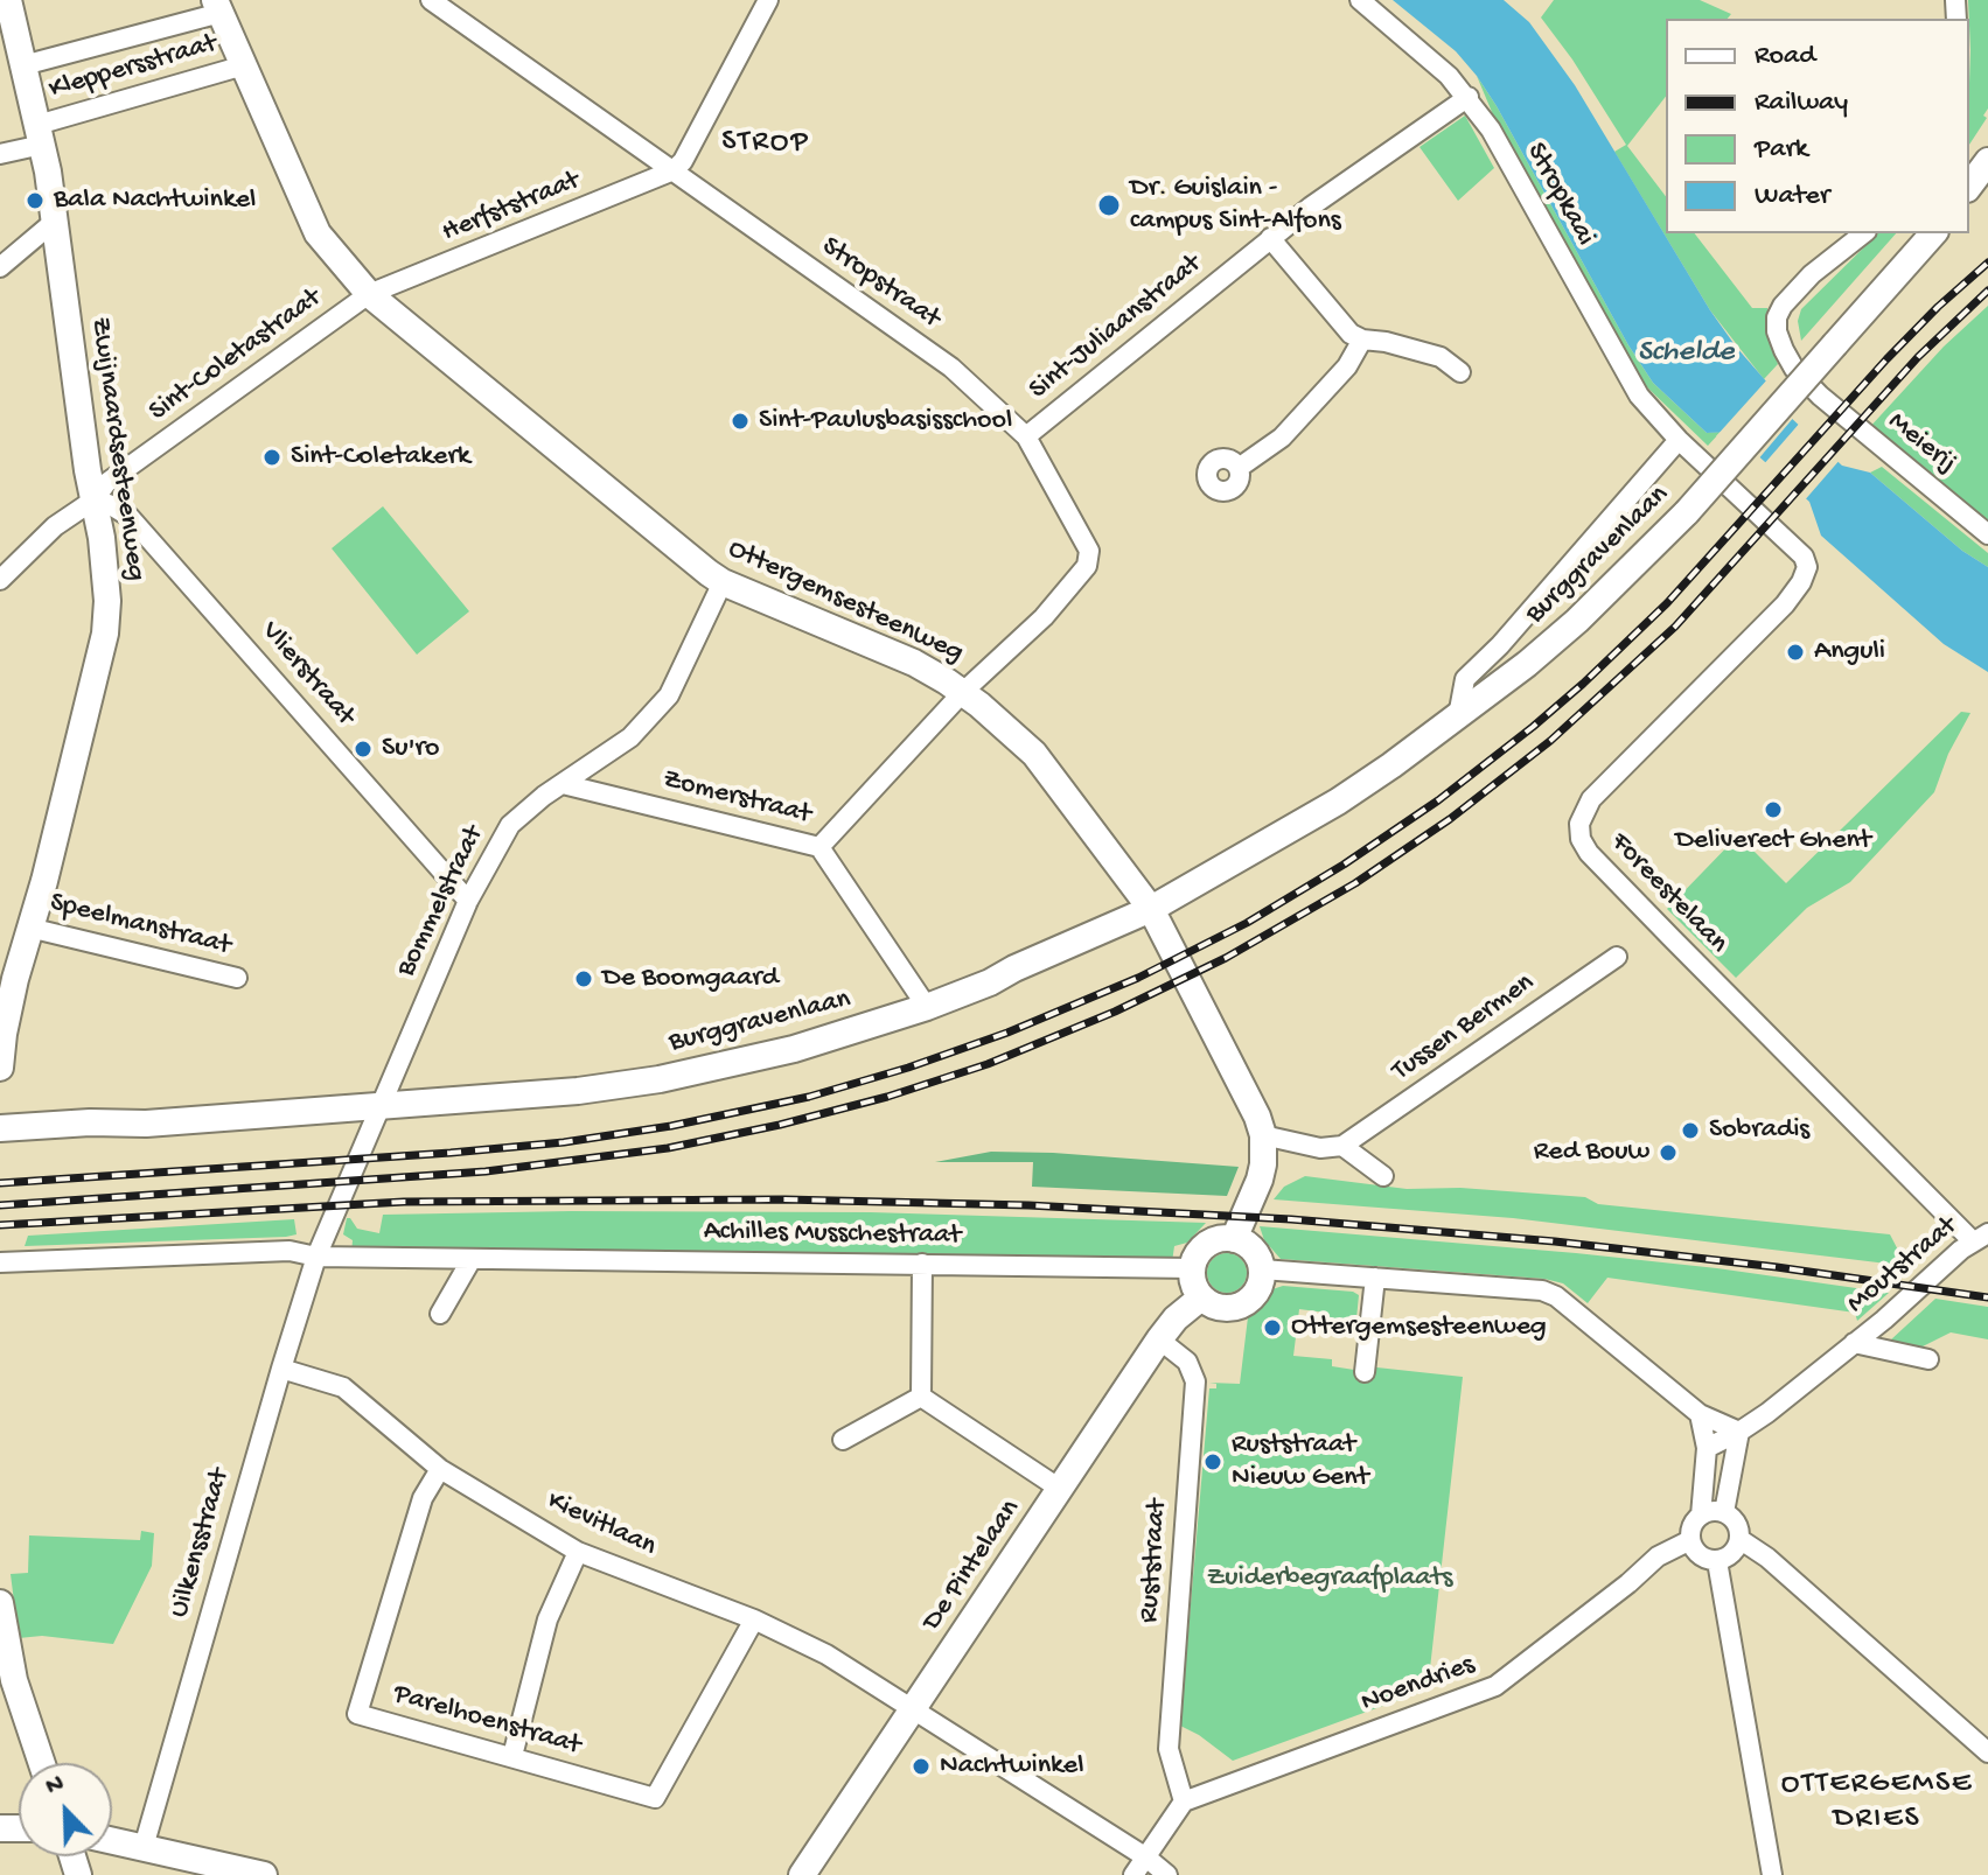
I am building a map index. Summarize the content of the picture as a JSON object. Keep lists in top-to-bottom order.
{
  "streets": {
    "street": [
      "Kleppersstraat",
      "Stropkaai",
      "Herfststraat",
      "Stropstraat",
      "Sint-Juliaanstraat",
      "Sint-Coletastraat",
      "Meierij",
      "Zwijnaardsesteenweg",
      "Burggravenlaan",
      "Ottergemsesteenweg",
      "Vlierstraat",
      "Zomerstraat",
      "Foreestelaan",
      "Bommelstraat",
      "Speelmanstraat",
      "Tussen Bermen",
      "Achilles Musschestraat",
      "Moutstraat",
      "Kievitlaan",
      "Uilkensstraat",
      "Ruststraat",
      "De Pintelaan",
      "Noendries",
      "Parelhoenstraat"
    ]
  },
  "crossings": [
    ["Kleppersstraat", "Zwijnaardsesteenweg"],
    ["Kleppersstraat", "Ottergemsesteenweg"],
    ["Stropkaai", "Sint-Juliaanstraat"],
    ["Stropkaai", "Burggravenlaan"],
    ["Stropkaai", "Foreestelaan"],
    ["Herfststraat", "Stropstraat"],
    ["Herfststraat", "Sint-Coletastraat"],
    ["Herfststraat", "Ottergemsesteenweg"],
    ["Stropstraat", "Sint-Juliaanstraat"],
    ["Stropstraat", "Ottergemsesteenweg"],
    ["Sint-Coletastraat", "Zwijnaardsesteenweg"],
    ["Sint-Coletastraat", "Ottergemsesteenweg"],
    ["Sint-Coletastraat", "Vlierstraat"],
    ["Zwijnaardsesteenweg", "Vlierstraat"],
    ["Zwijnaardsesteenweg", "Speelmanstraat"],
    ["Burggravenlaan", "Ottergemsesteenweg"],
    ["Burggravenlaan", "Zomerstraat"],
    ["Burggravenlaan", "Bommelstraat"],
    ["Ottergemsesteenweg", "Bommelstraat"],
    ["Ottergemsesteenweg", "Achilles Musschestraat"],
    ["Ottergemsesteenweg", "De Pintelaan"],
    ["Vlierstraat", "Bommelstraat"],
    ["Zomerstraat", "Bommelstraat"],
    ["Foreestelaan", "Moutstraat"],
    ["Bommelstraat", "Achilles Musschestraat"],
    ["Bommelstraat", "Uilkensstraat"],
    ["Achilles Musschestraat", "Uilkensstraat"],
    ["Achilles Musschestraat", "De Pintelaan"],
    ["Kievitlaan", "Uilkensstraat"],
    ["Kievitlaan", "De Pintelaan"],
    ["Kievitlaan", "Parelhoenstraat"],
    ["Ruststraat", "De Pintelaan"],
    ["Ruststraat", "Noendries"]
  ],
  "districts": ["STROP", "OTTERGEMSE DRIES"],
  "water": ["Schelde"],
  "parks": ["Zuiderbegraafplaats"],
  "places": [
    "Bala Nachtwinkel",
    "Dr. Guislain - campus Sint-Alfons",
    "Sint-Paulusbasisschool",
    "Sint-Coletakerk",
    "Anguli",
    "Su'ro",
    "Deliverect Ghent",
    "De Boomgaard",
    "Sobradis",
    "Red Bouw",
    "Ottergemsesteenweg",
    "Ruststraat Nieuw Gent",
    "Nachtwinkel"
  ],
  "legend": [
    "Road",
    "Railway",
    "Park",
    "Water"
  ],
  "north": "top left"
}
